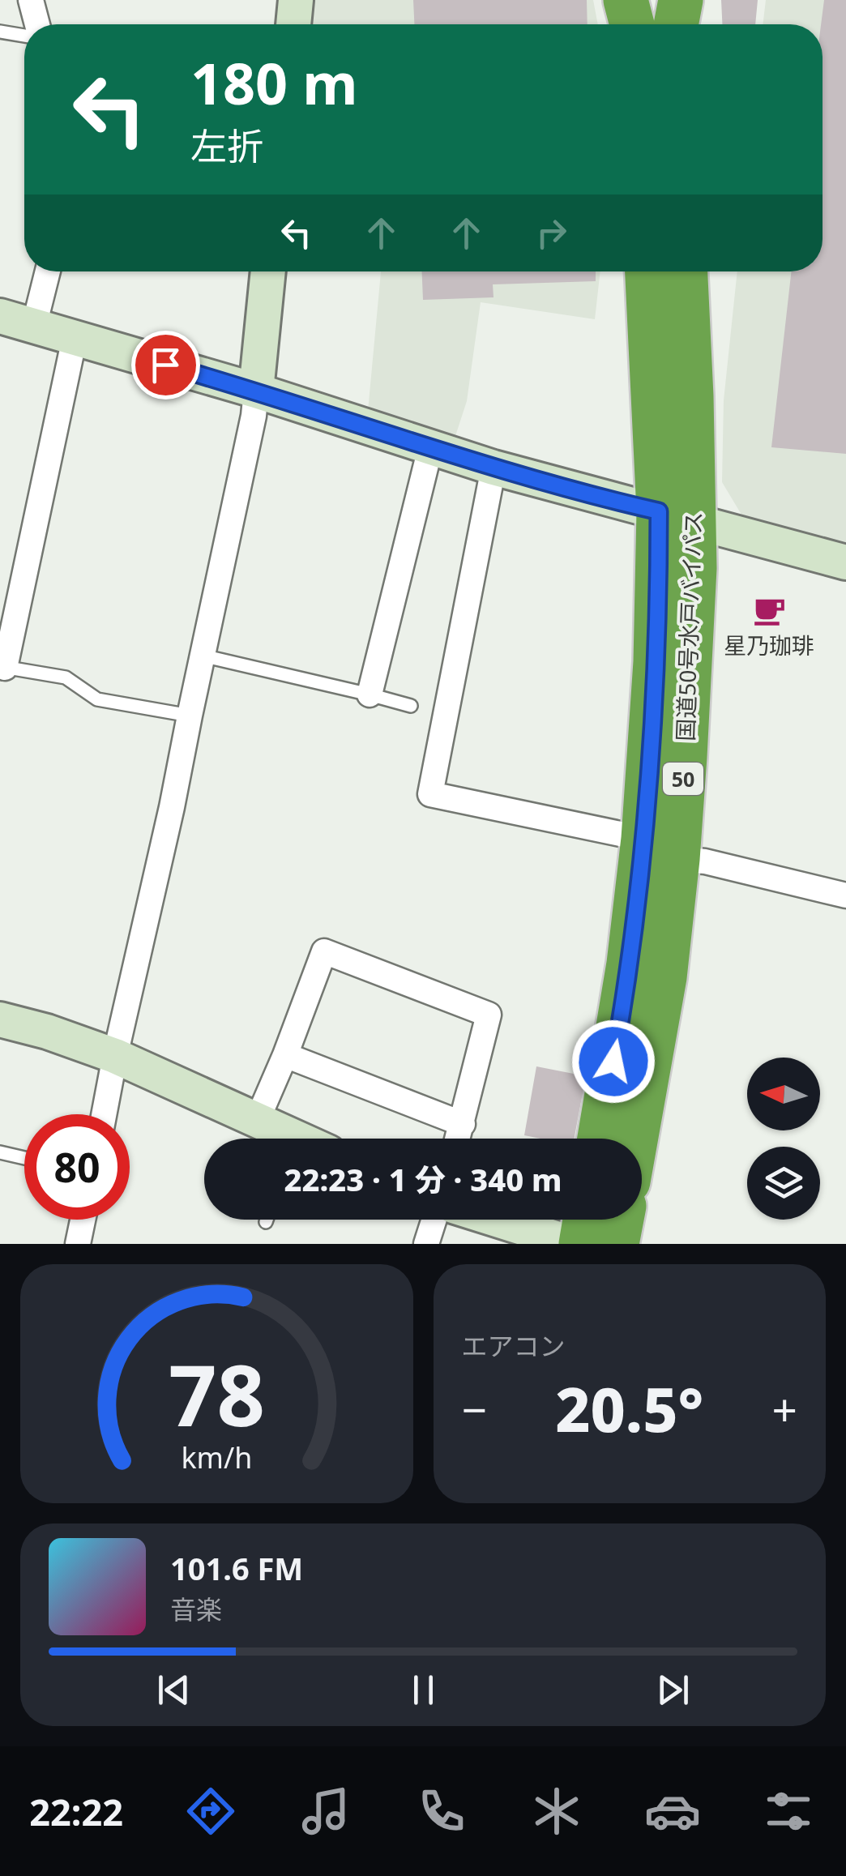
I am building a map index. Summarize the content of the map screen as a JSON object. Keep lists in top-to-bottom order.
{
  "streets": {
    "highway": ["国道50号水戸バイパス", "50"]
  },
  "places": {
    "cafe": ["星乃珈琲"]
  },
  "north": "left",
  "page": {
    "turn": ["180 m", "左折"],
    "limit": "80",
    "trip": "22:23 · 1 分 · 340 m",
    "tile": "エアコン",
    "heat": ["−", "20.5°", "+"],
    "song": ["101.6 FM", "音楽"],
    "tabs": "22:22",
    "gauge": ["78", "km/h"]
  }
}
